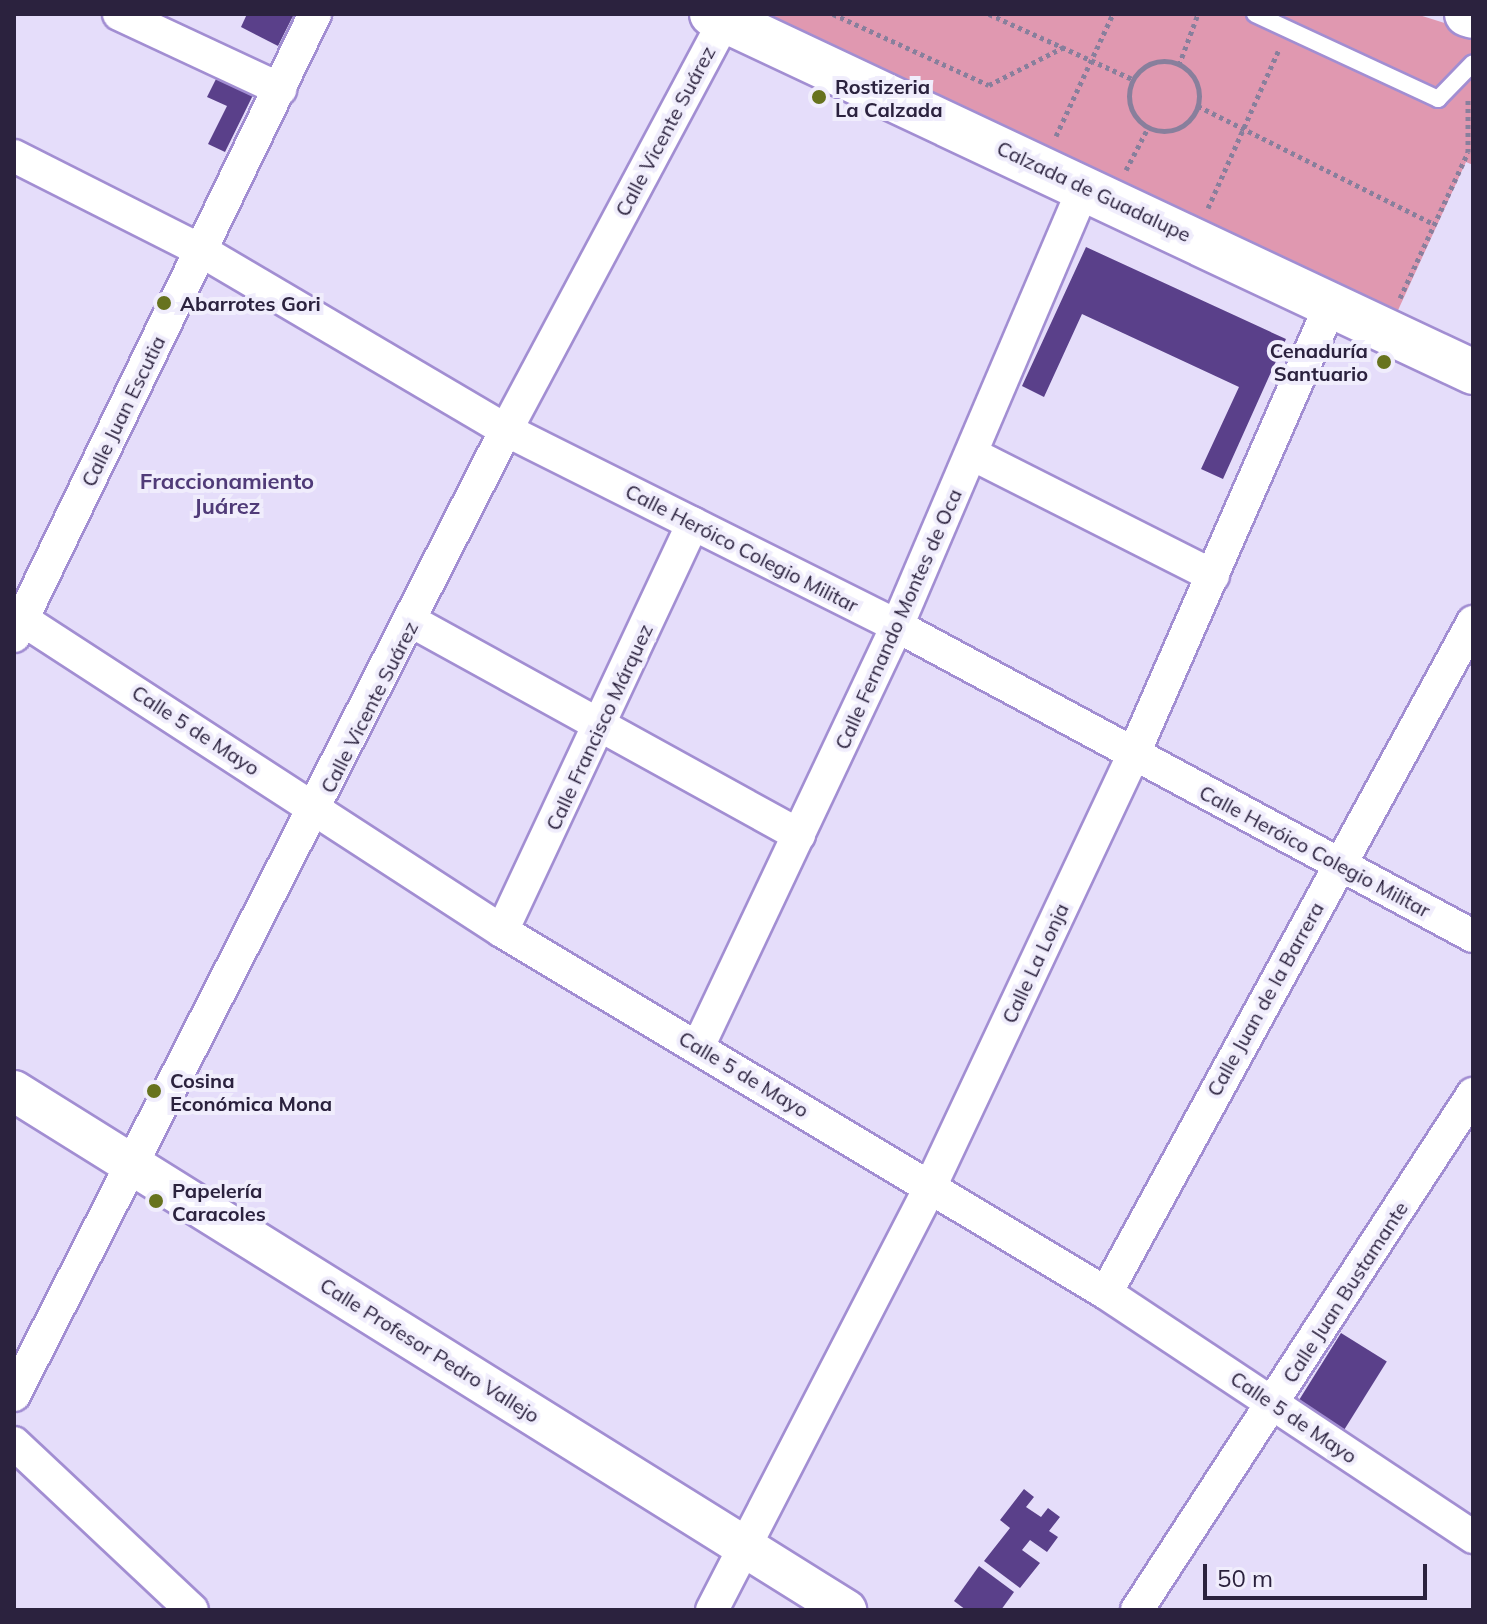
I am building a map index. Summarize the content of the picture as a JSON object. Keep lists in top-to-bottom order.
{
  "streets": {
    "main road": ["Calzada de Guadalupe"],
    "street": [
      "Calle Vicente Suárez",
      "Calle Juan Escutia",
      "Calle Heróico Colegio Militar",
      "Calle Fernando Montes de Oca",
      "Calle Francisco Márquez",
      "Calle 5 de Mayo",
      "Calle La Lonja",
      "Calle Juan de la Barrera",
      "Calle Juan Bustamante",
      "Calle Profesor Pedro Vallejo"
    ]
  },
  "crossings": [
    ["Calle Vicente Suárez", "Calzada de Guadalupe"],
    ["Calle Vicente Suárez", "Calle Heróico Colegio Militar"],
    ["Calle Vicente Suárez", "Calle 5 de Mayo"],
    ["Calle Vicente Suárez", "Calle Profesor Pedro Vallejo"],
    ["Calzada de Guadalupe", "Calle Fernando Montes de Oca"],
    ["Calzada de Guadalupe", "Calle La Lonja"],
    ["Calle Juan Escutia", "Calle Heróico Colegio Militar"],
    ["Calle Juan Escutia", "Calle 5 de Mayo"],
    ["Calle Heróico Colegio Militar", "Calle Fernando Montes de Oca"],
    ["Calle Heróico Colegio Militar", "Calle Francisco Márquez"],
    ["Calle Heróico Colegio Militar", "Calle La Lonja"],
    ["Calle Heróico Colegio Militar", "Calle Juan de la Barrera"],
    ["Calle Fernando Montes de Oca", "Calle 5 de Mayo"],
    ["Calle Francisco Márquez", "Calle 5 de Mayo"],
    ["Calle 5 de Mayo", "Calle La Lonja"],
    ["Calle 5 de Mayo", "Calle Juan de la Barrera"],
    ["Calle 5 de Mayo", "Calle Juan Bustamante"],
    ["Calle La Lonja", "Calle Profesor Pedro Vallejo"]
  ],
  "districts": ["Fraccionamiento Juárez"],
  "places": [
    "Rostizeria La Calzada",
    "Abarrotes Gori",
    "Cenaduría Santuario",
    "Cosina Económica Mona",
    "Papelería Caracoles"
  ],
  "scale_bar": "50 m"
}
